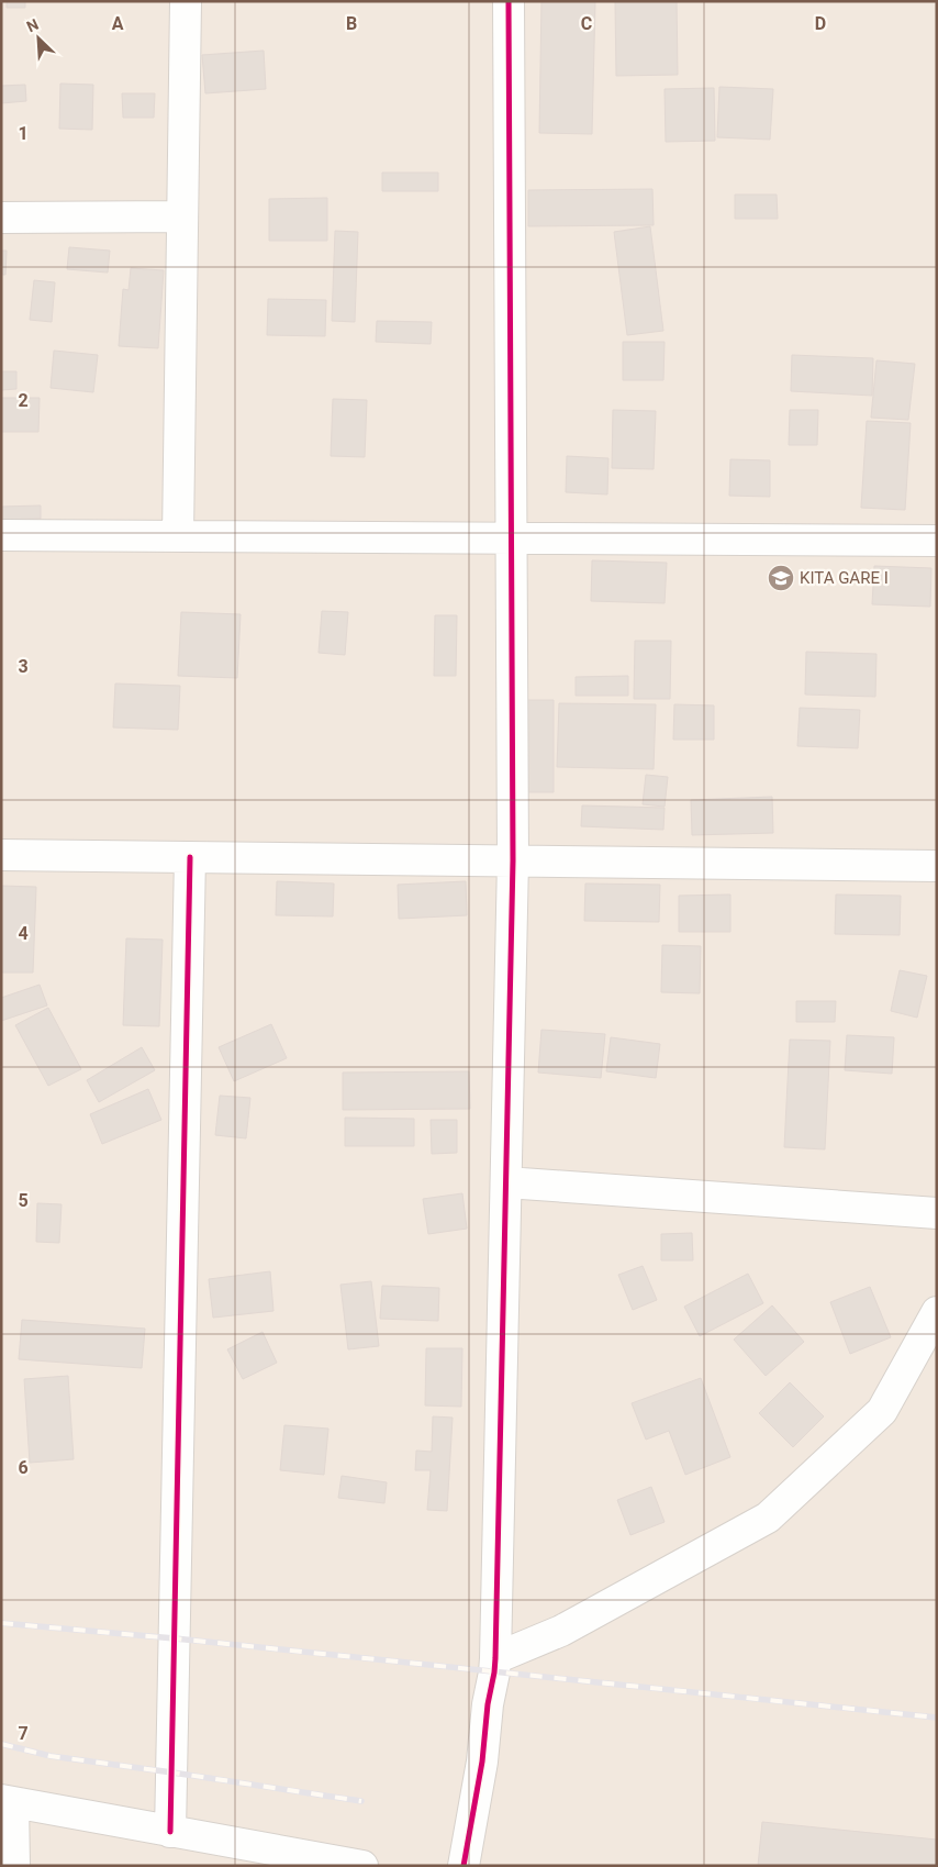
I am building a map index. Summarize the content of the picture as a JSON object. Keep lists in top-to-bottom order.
{
  "places": {
    "school or university": ["KITA GARE I"]
  },
  "north": "top left",
  "grid": {
    "columns": [
      "A",
      "B",
      "C",
      "D"
    ],
    "rows": [
      "1",
      "2",
      "3",
      "4",
      "5",
      "6",
      "7"
    ]
  }
}
